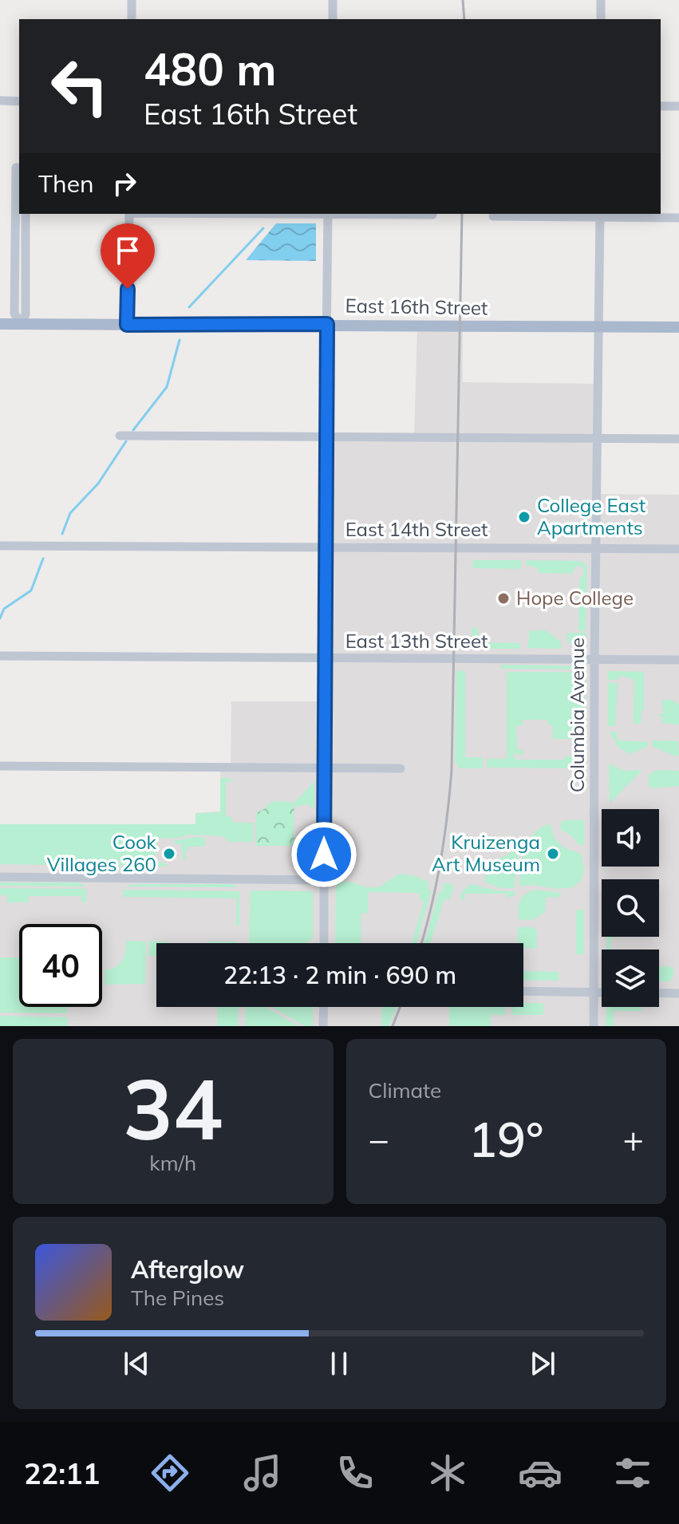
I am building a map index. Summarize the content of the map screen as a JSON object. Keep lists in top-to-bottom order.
{
  "streets": {
    "main road": ["East 16th Street"],
    "street": ["East 14th Street", "East 13th Street", "Columbia Avenue"]
  },
  "crossings": [
    ["East 16th Street", "Columbia Avenue"],
    ["East 14th Street", "Columbia Avenue"],
    ["East 13th Street", "Columbia Avenue"]
  ],
  "places": [
    "College East Apartments",
    "Hope College",
    "Cook Villages 260",
    "Kruizenga Art Museum"
  ],
  "page": {
    "turn": ["480 m", "East 16th Street"],
    "then": "Then",
    "limit": "40",
    "trip": "22:13 · 2 min · 690 m",
    "tile": [
      ["34", "km/h"],
      "Climate"
    ],
    "heat": ["−", "19°", "+"],
    "song": ["Afterglow", "The Pines"],
    "tabs": "22:11"
  }
}
